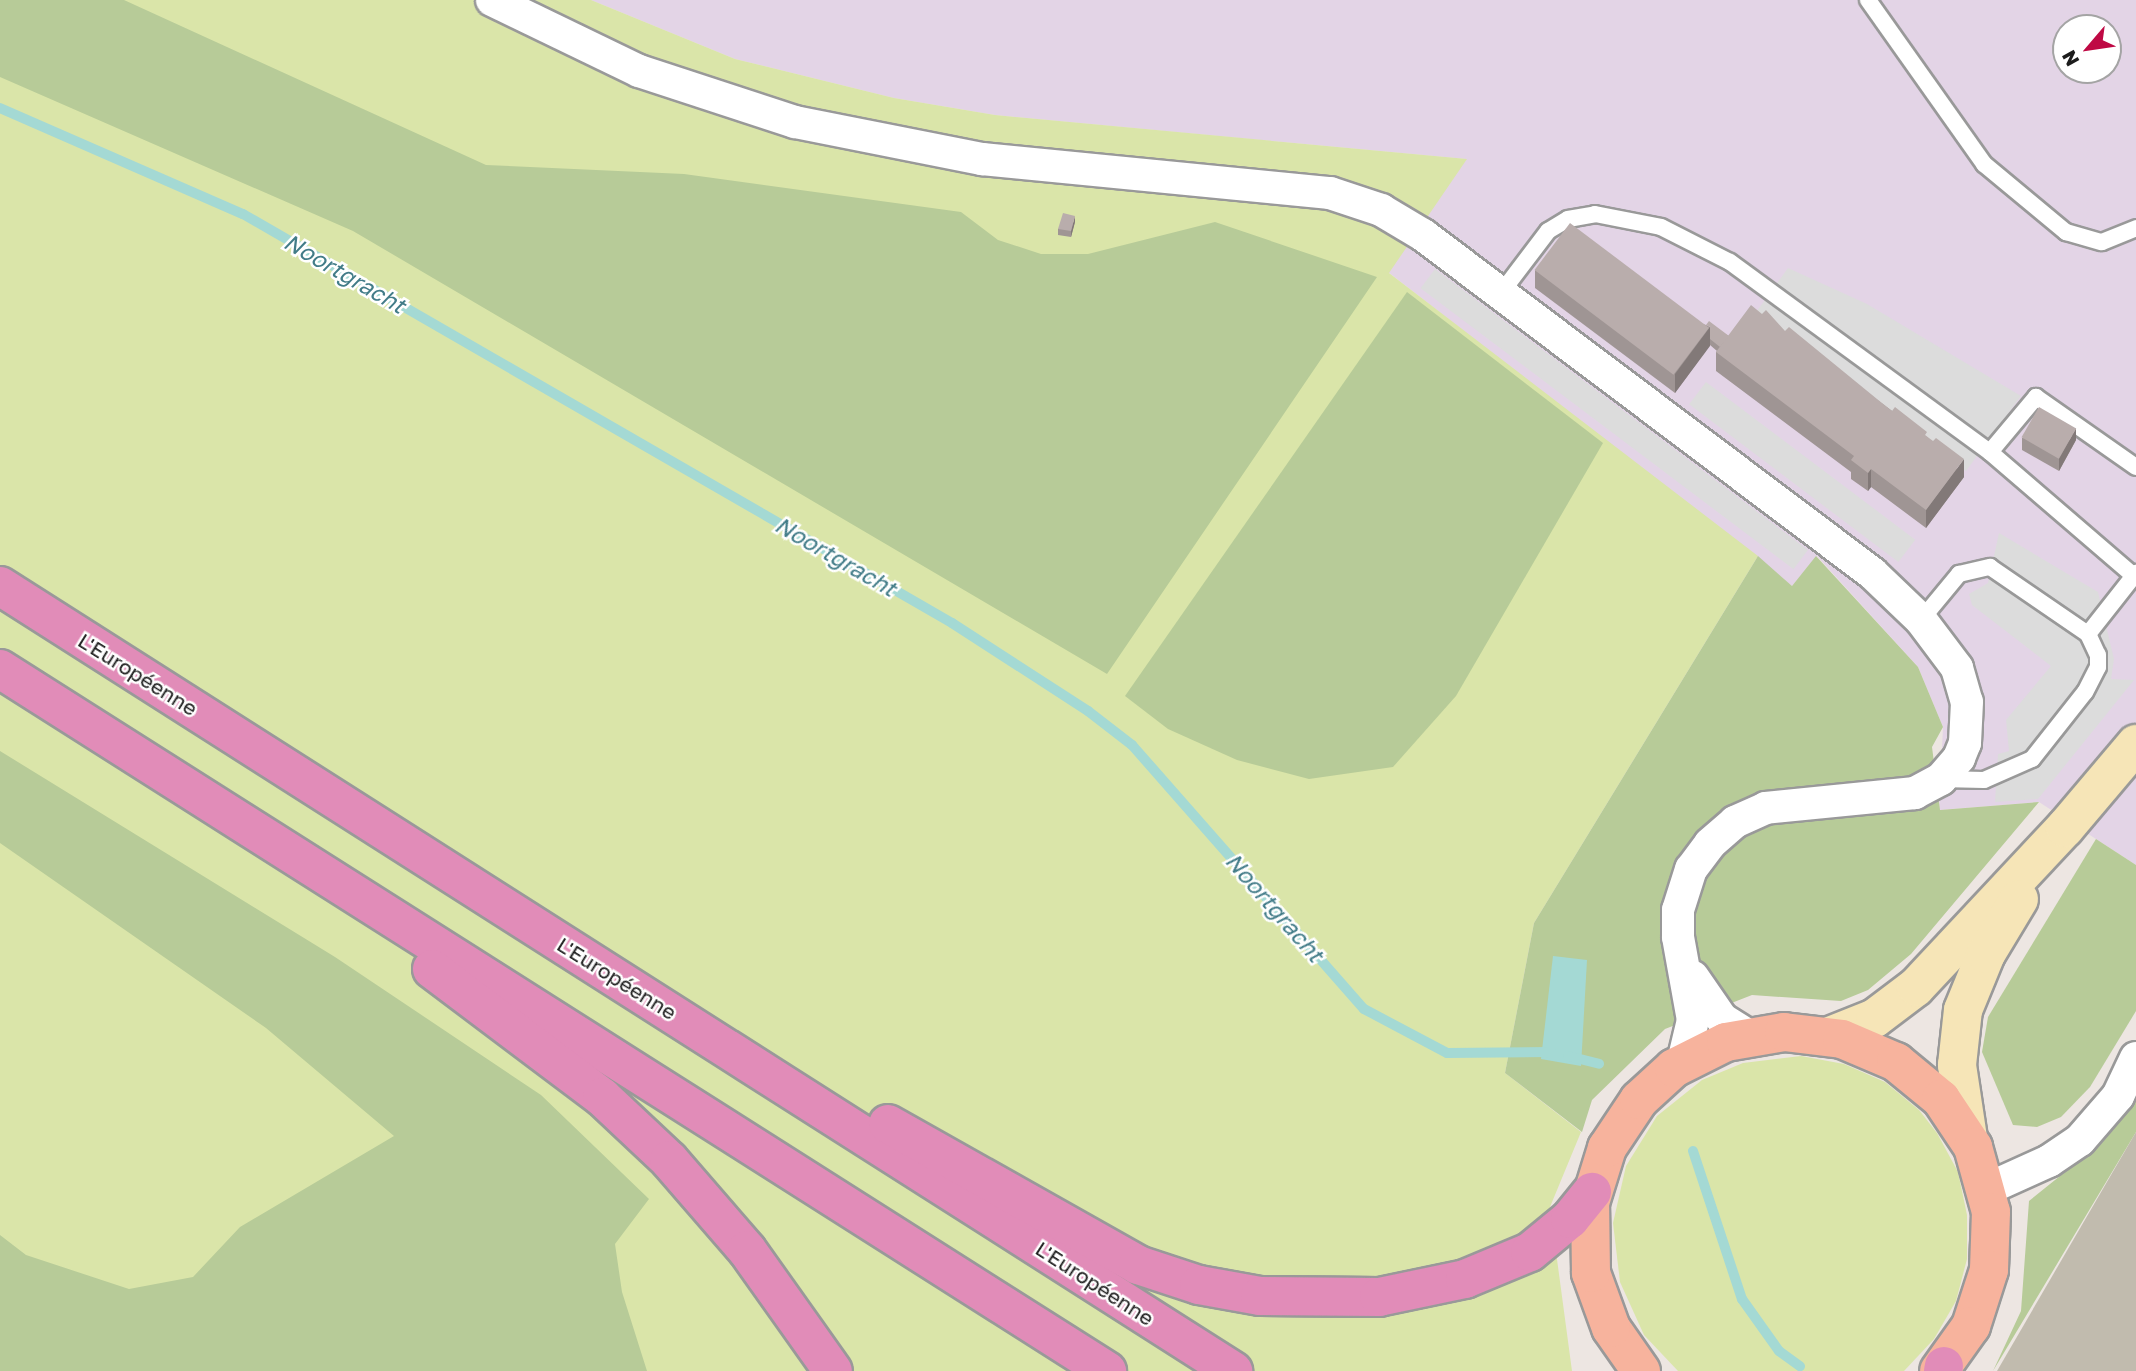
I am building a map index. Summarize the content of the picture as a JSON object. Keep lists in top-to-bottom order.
{
  "streets": {
    "highway": ["L'Européenne"]
  },
  "water": ["Noortgracht"],
  "north": "bottom left"
}
